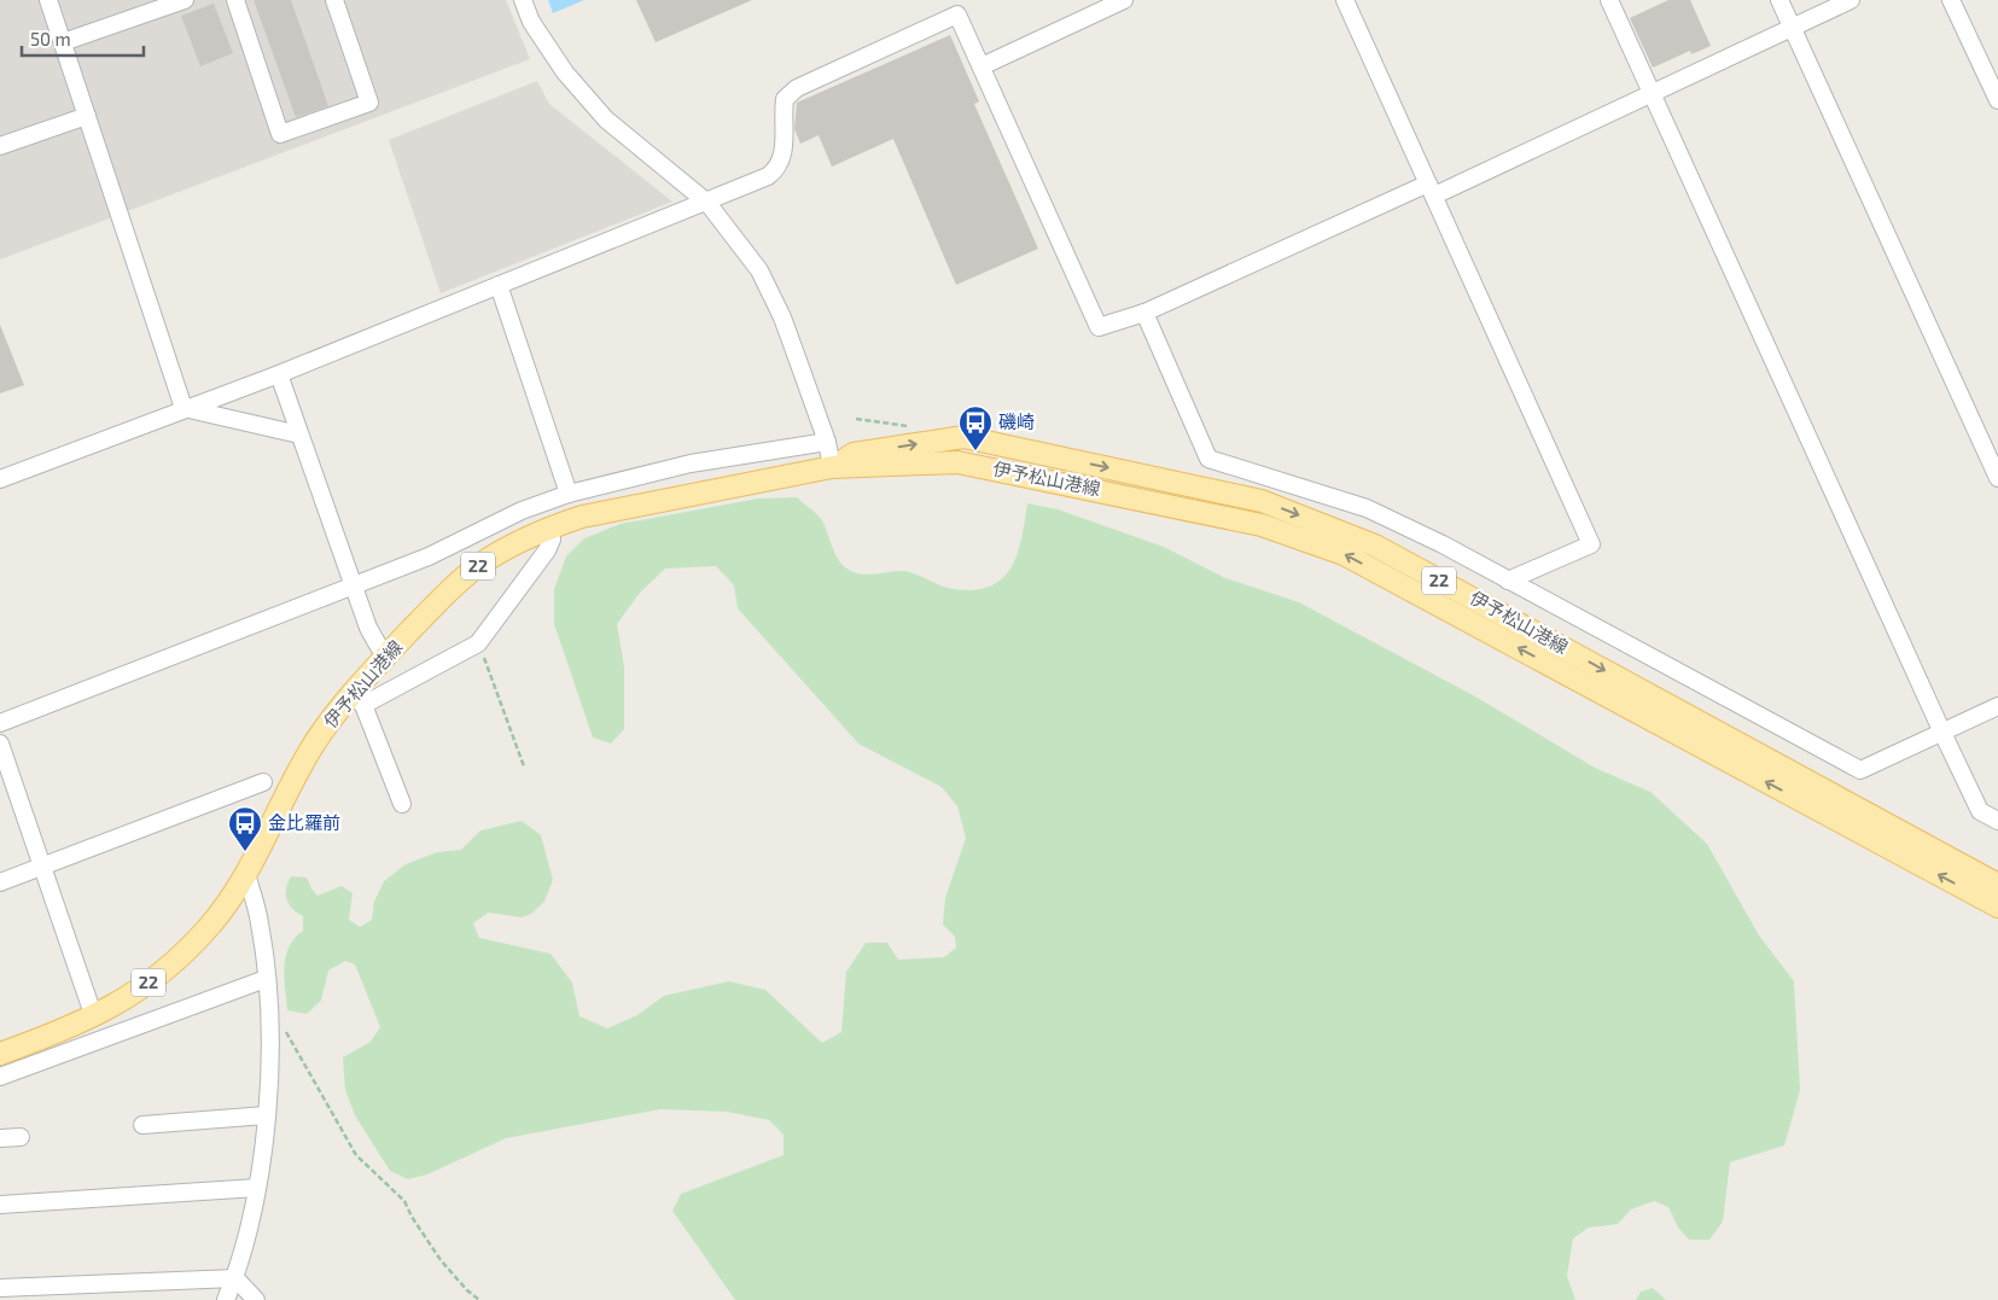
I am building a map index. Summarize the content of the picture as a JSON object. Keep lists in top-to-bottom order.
{
  "streets": {
    "main road": ["伊予松山港線", "22"]
  },
  "places": {
    "bus stop": ["磯崎", "金比羅前"]
  },
  "scale_bar": "50 m"
}
